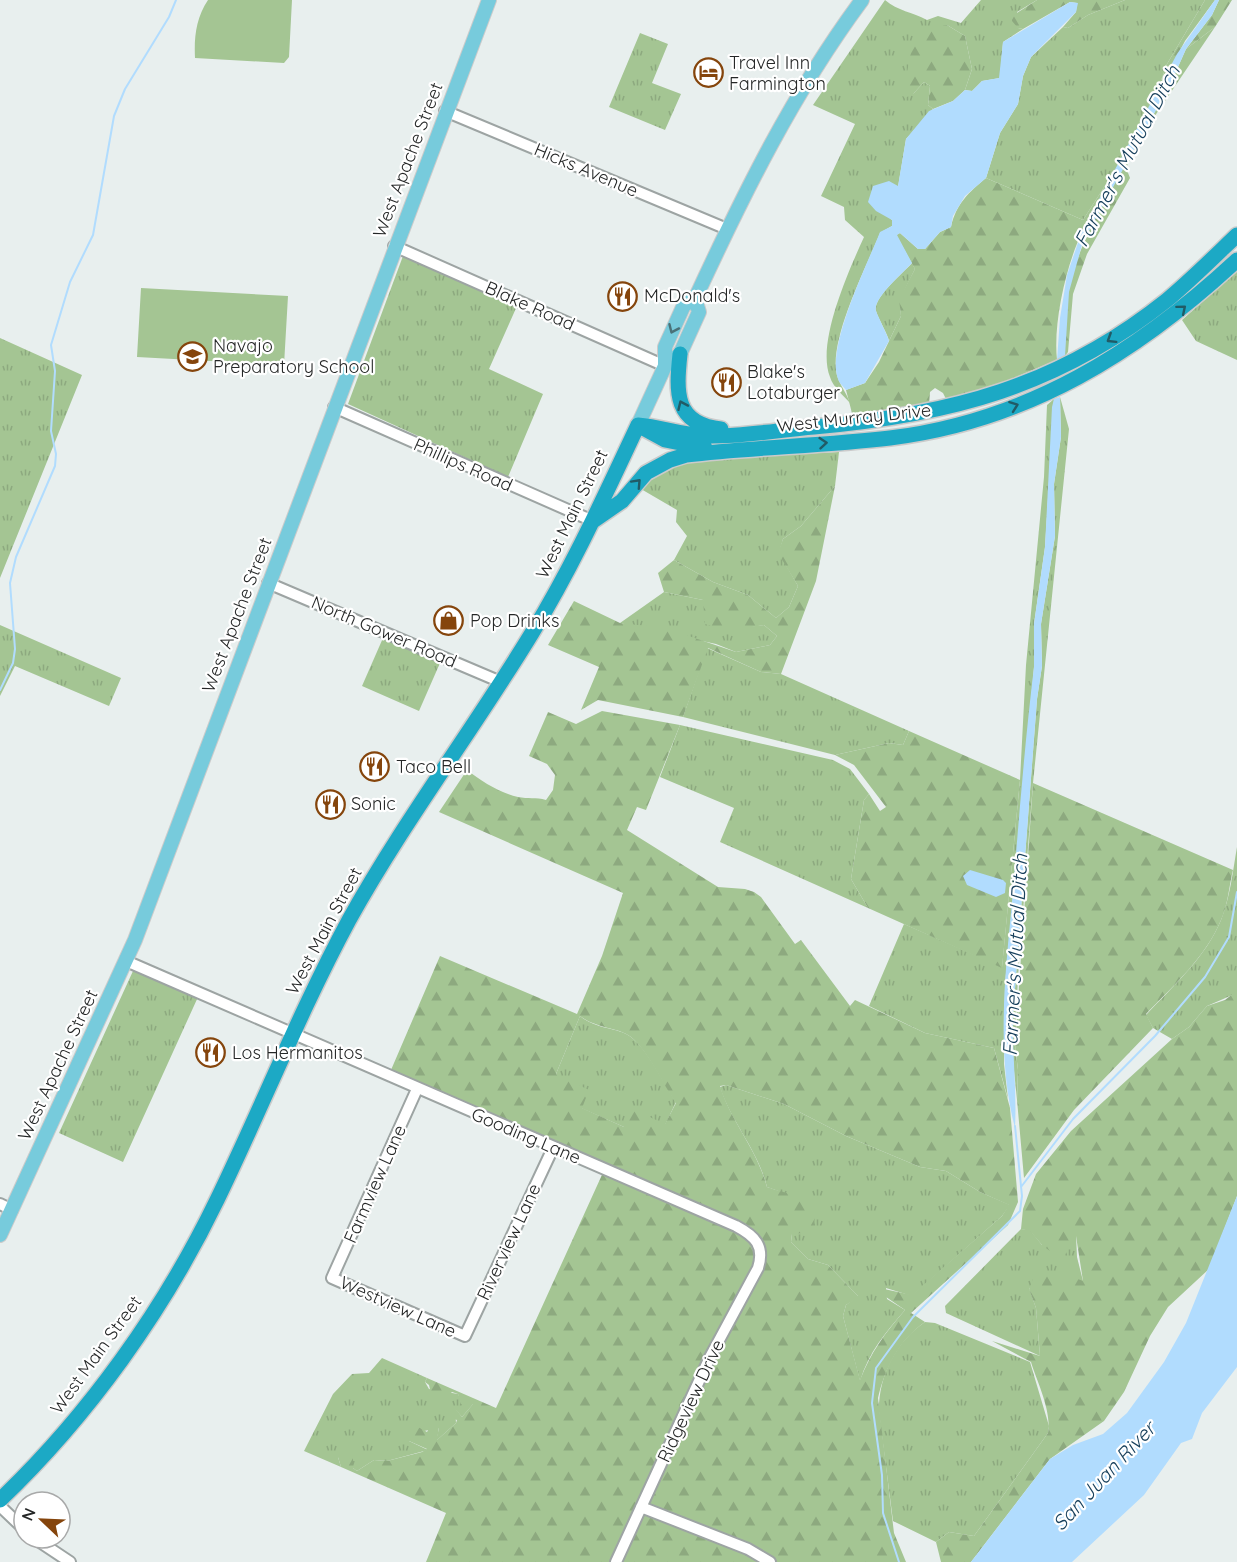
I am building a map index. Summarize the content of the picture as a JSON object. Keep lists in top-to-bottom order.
{
  "streets": {
    "highway": ["West Murray Drive", "West Main Street"],
    "main road": ["West Apache Street"],
    "street": [
      "Hicks Avenue",
      "Blake Road",
      "Phillips Road",
      "North Gower Road",
      "Gooding Lane",
      "Farmview Lane",
      "Riverview Lane",
      "Westview Lane",
      "Ridgeview Drive"
    ]
  },
  "crossings": [
    ["West Apache Street", "Hicks Avenue"],
    ["West Apache Street", "Blake Road"],
    ["West Apache Street", "Phillips Road"],
    ["West Apache Street", "North Gower Road"],
    ["West Apache Street", "Gooding Lane"],
    ["Hicks Avenue", "West Main Street"],
    ["Blake Road", "West Main Street"],
    ["West Murray Drive", "Phillips Road"],
    ["West Murray Drive", "West Main Street"],
    ["Phillips Road", "West Main Street"],
    ["West Main Street", "North Gower Road"],
    ["West Main Street", "Gooding Lane"],
    ["Gooding Lane", "Farmview Lane"],
    ["Gooding Lane", "Riverview Lane"],
    ["Gooding Lane", "Ridgeview Drive"],
    ["Farmview Lane", "Westview Lane"],
    ["Riverview Lane", "Westview Lane"]
  ],
  "water": ["Farmer's Mutual Ditch", "San Juan River"],
  "places": {
    "hotel": ["Travel Inn Farmington"],
    "restaurant": [
      "McDonald's",
      "Blake's Lotaburger",
      "Taco Bell",
      "Sonic",
      "Los Hermanitos"
    ],
    "school or university": ["Navajo Preparatory School"],
    "shop": ["Pop Drinks"]
  },
  "north": "top left"
}
